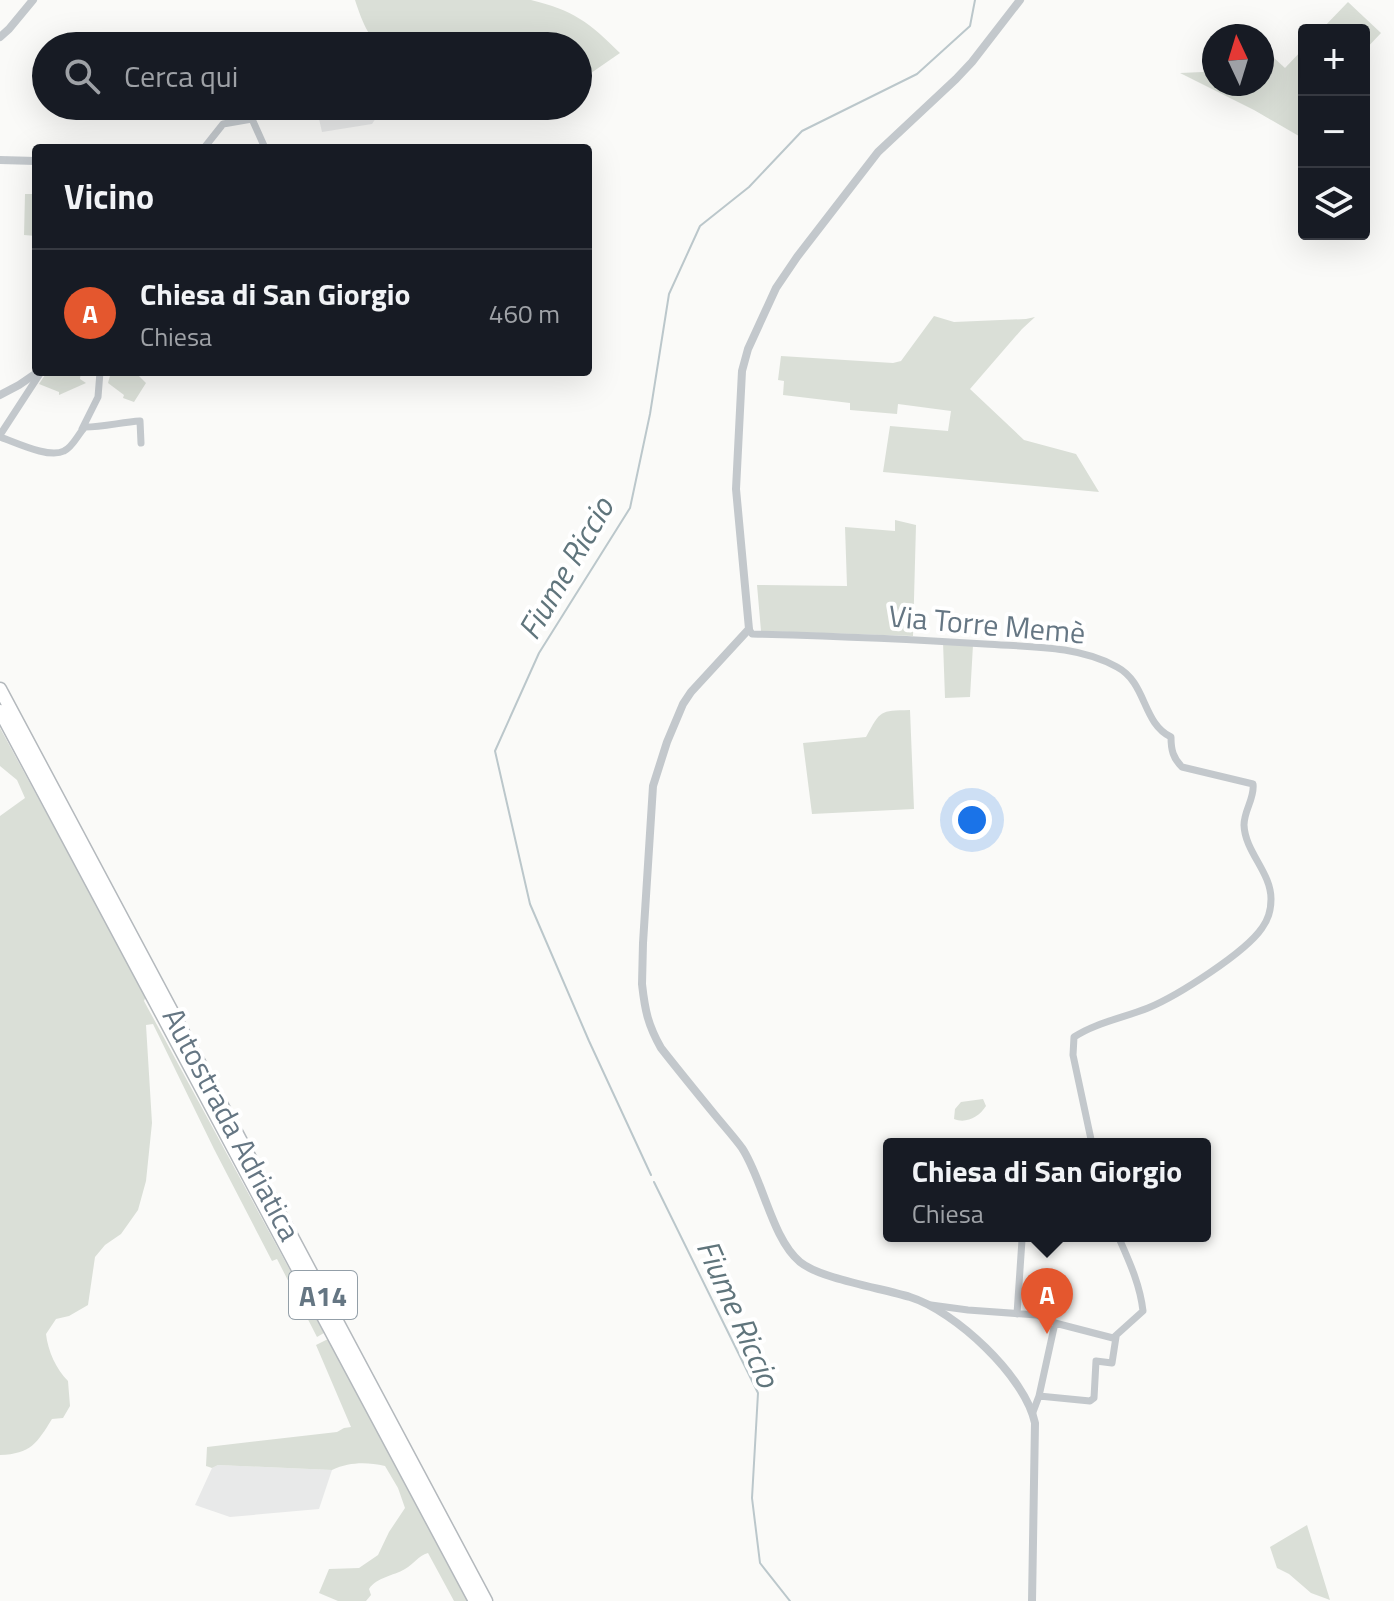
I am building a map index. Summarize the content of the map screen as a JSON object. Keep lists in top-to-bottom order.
{
  "streets": {
    "highway": ["Autostrada Adriatica", "A14"],
    "street": ["Via Torre Memè"]
  },
  "water": ["Fiume Riccio"],
  "north": "top",
  "page": {
    "map_buttons": ["+", "−"],
    "search": "Cerca qui",
    "heading": "Vicino",
    "list": [
      {
        "mark": "A",
        "name": "Chiesa di San Giorgio",
        "note": "Chiesa",
        "value": "460 m"
      }
    ],
    "popup": ["Chiesa di San Giorgio", "Chiesa"],
    "pins": "A"
  }
}
